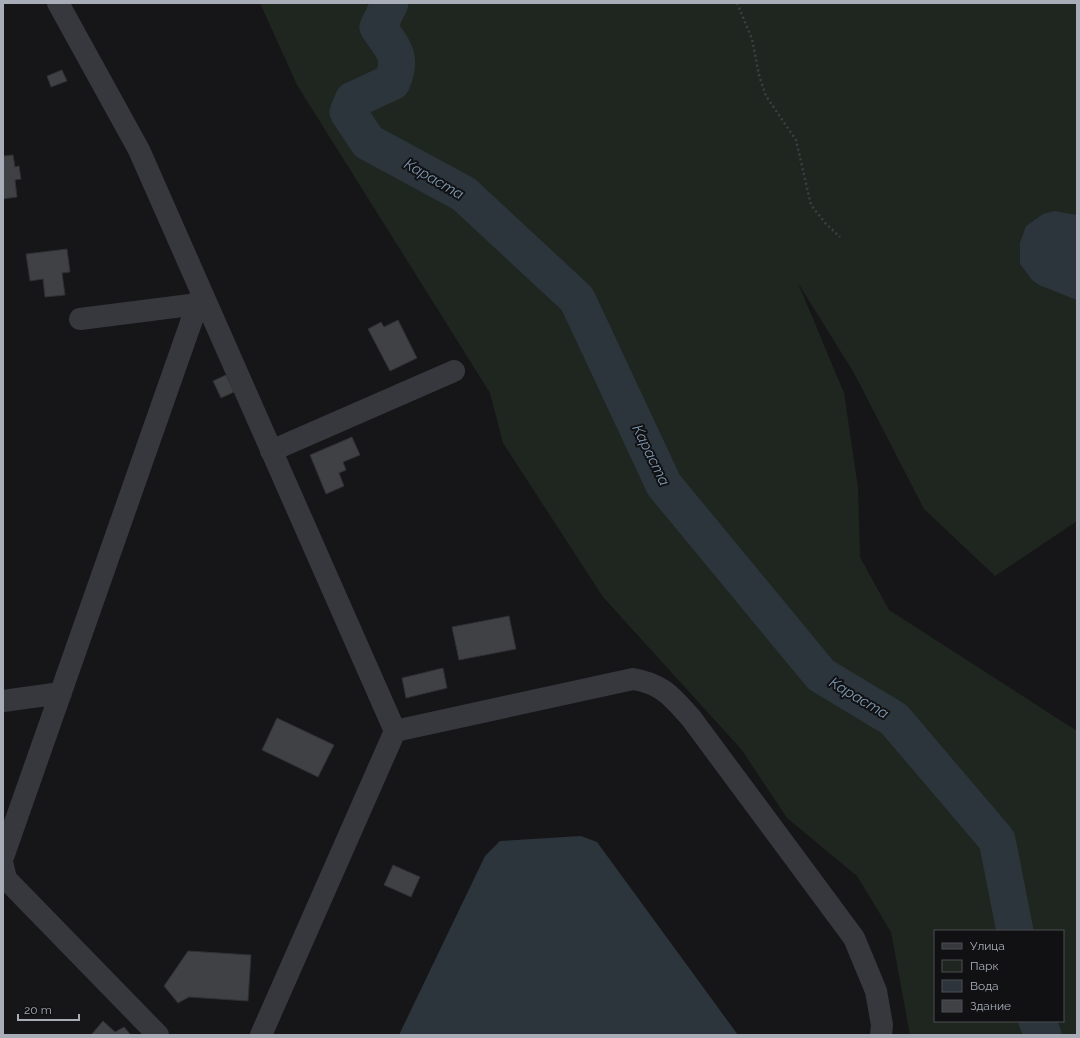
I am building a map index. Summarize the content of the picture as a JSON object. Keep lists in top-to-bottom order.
{
  "water": ["Караста"],
  "legend": [
    "Улица",
    "Парк",
    "Вода",
    "Здание"
  ],
  "scale_bar": "20 m"
}
